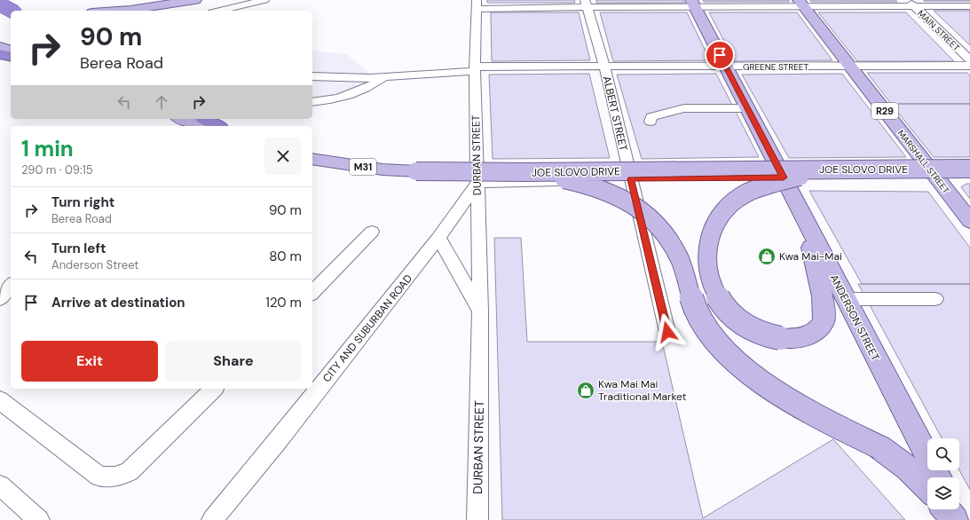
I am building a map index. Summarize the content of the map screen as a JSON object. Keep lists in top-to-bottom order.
{
  "streets": {
    "main road": [
      "R29",
      "MARSHALL STREET",
      "M31",
      "JOE SLOVO DRIVE",
      "ANDERSON STREET"
    ],
    "street": [
      "MAIN STREET",
      "GREENE STREET",
      "ALBERT STREET",
      "DURBAN STREET",
      "CITY AND SUBURBAN ROAD"
    ]
  },
  "crossings": [
    ["GREENE STREET", "ALBERT STREET"],
    ["GREENE STREET", "DURBAN STREET"],
    ["GREENE STREET", "MARSHALL STREET"],
    ["GREENE STREET", "ANDERSON STREET"],
    ["DURBAN STREET", "CITY AND SUBURBAN ROAD"]
  ],
  "places": {
    "shop": ["Kwa Mai-Mai", "Kwa Mai Mai Traditional Market"]
  },
  "page": {
    "turn": ["90 m", "Berea Road"],
    "heading": ["1 min", "290 m · 09:15"],
    "list": [
      {
        "name": "Turn right",
        "note": "Berea Road",
        "value": "90 m"
      },
      {
        "name": "Turn left",
        "note": "Anderson Street",
        "value": "80 m"
      },
      {
        "name": "Arrive at destination",
        "value": "120 m"
      }
    ],
    "buttons": ["Exit", "Share"]
  }
}
